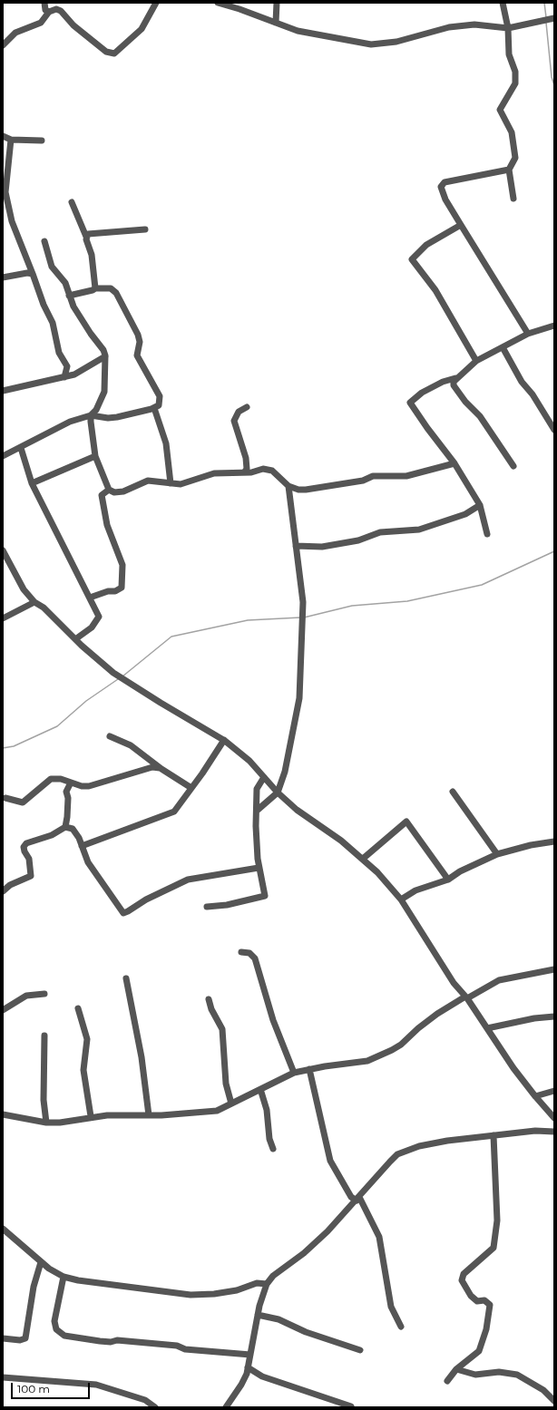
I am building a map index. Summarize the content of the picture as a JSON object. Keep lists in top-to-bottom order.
{
  "scale_bar": "100 m"
}
